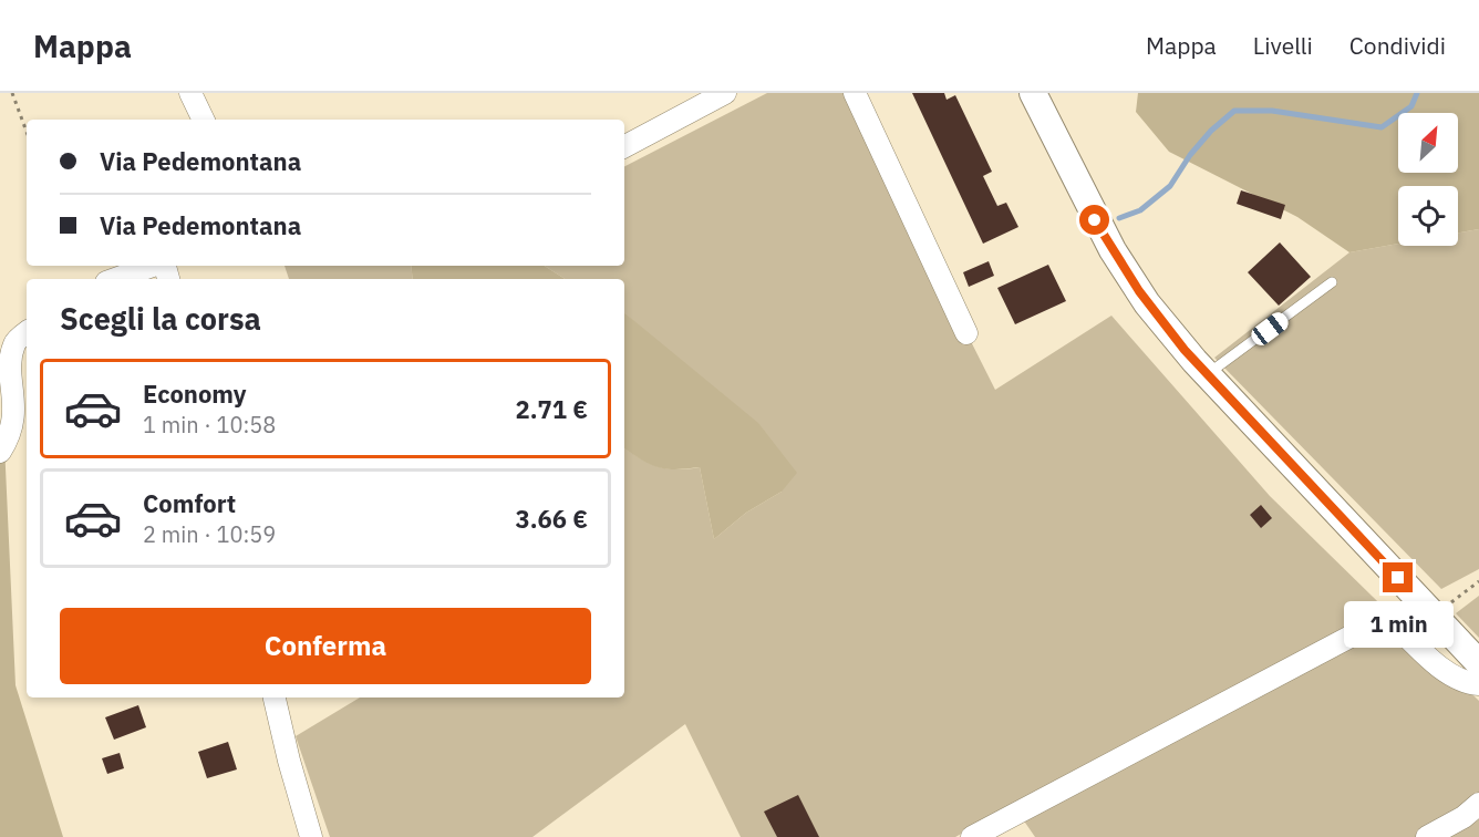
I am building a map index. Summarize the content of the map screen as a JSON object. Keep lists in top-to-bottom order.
{
  "north": "top right",
  "page": {
    "header": "Mappa",
    "nav": ["Mappa", "Livelli", "Condividi"],
    "banner": ["Via Pedemontana", "Via Pedemontana"],
    "heading": "Scegli la corsa",
    "list": [
      {
        "name": "Economy",
        "note": "1 min · 10:58",
        "value": "2.71 €"
      },
      {
        "name": "Comfort",
        "note": "2 min · 10:59",
        "value": "3.66 €"
      }
    ],
    "buttons": "Conferma",
    "bubble": "1 min"
  }
}
